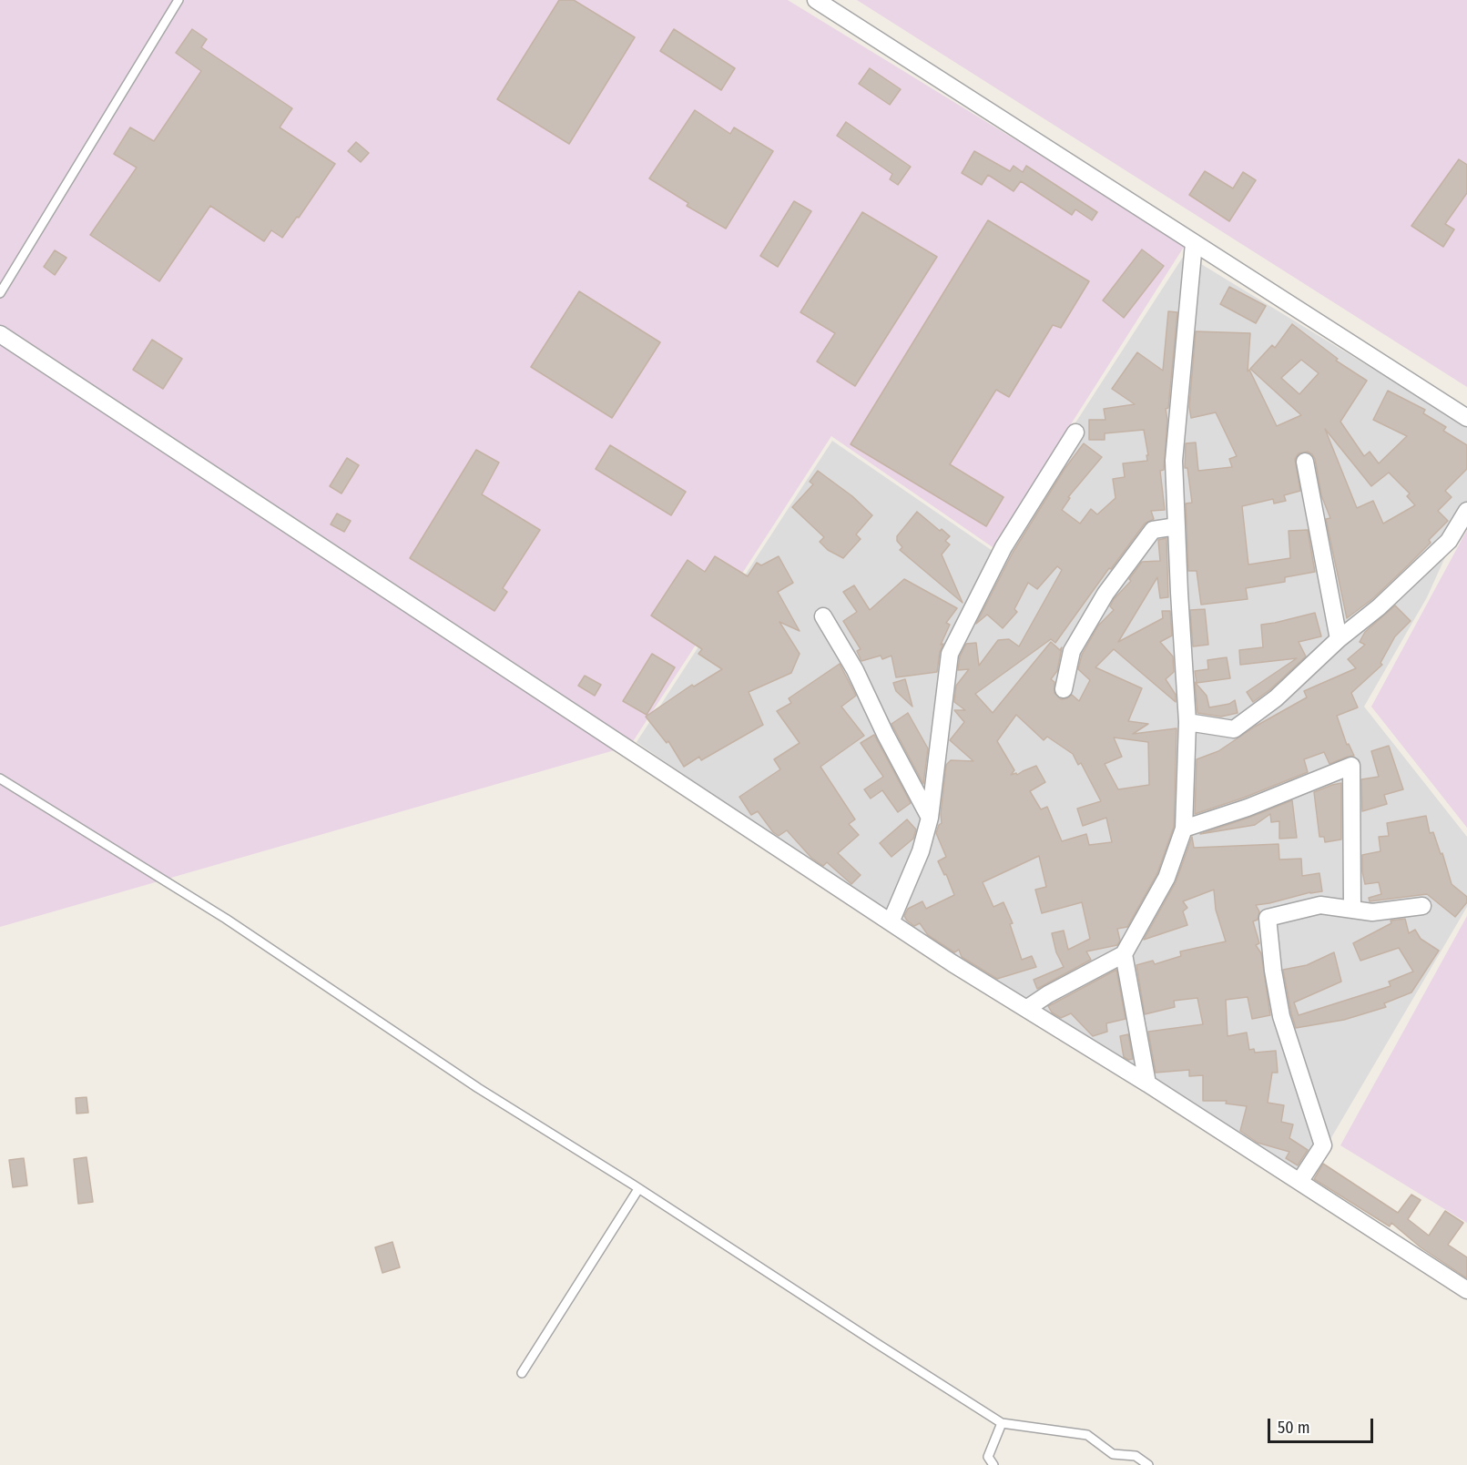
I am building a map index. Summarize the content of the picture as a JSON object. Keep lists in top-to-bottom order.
{
  "scale_bar": "50 m"
}
